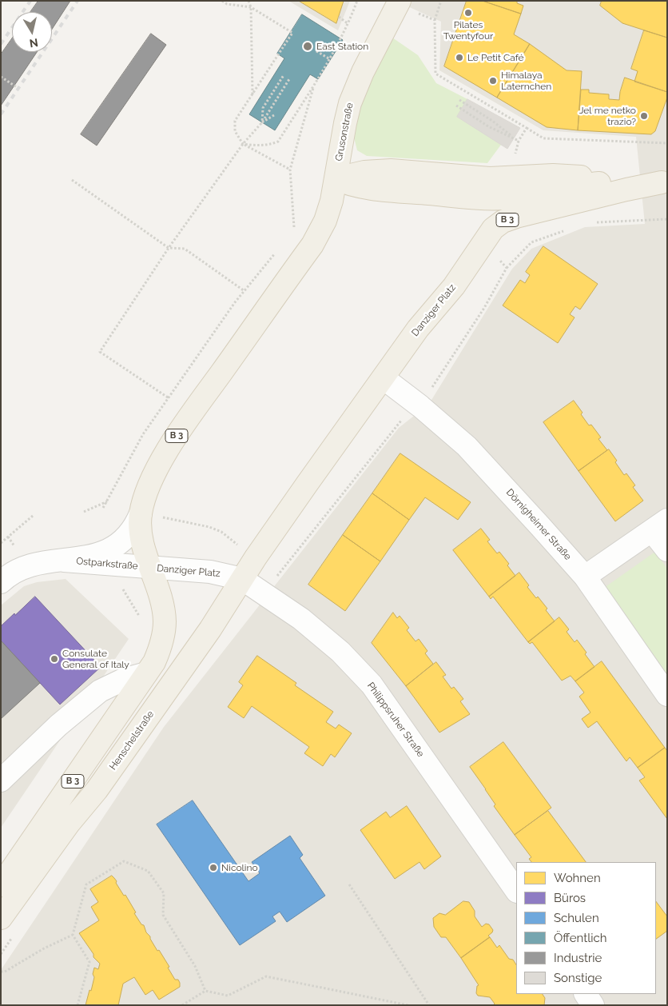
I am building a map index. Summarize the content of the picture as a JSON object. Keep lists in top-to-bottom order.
{
  "streets": {
    "main road": [
      "Grusonstraße",
      "B 3",
      "Danziger Platz",
      "Henschelstraße"
    ],
    "street": ["Dörnigheimer Straße", "Ostparkstraße", "Philippsruher Straße"]
  },
  "crossings": [
    ["Grusonstraße", "Danziger Platz"],
    ["B 3", "Danziger Platz"],
    ["B 3", "Ostparkstraße"],
    ["Danziger Platz", "Dörnigheimer Straße"],
    ["Danziger Platz", "Ostparkstraße"],
    ["Danziger Platz", "Philippsruher Straße"],
    ["Danziger Platz", "Henschelstraße"],
    ["Philippsruher Straße", "Henschelstraße"]
  ],
  "places": [
    "Pilates Twentyfour",
    "East Station",
    "Le Petit Café",
    "Himalaya Laternchen",
    "Jel me netko trazio?",
    "Consulate General of Italy",
    "Nicolino"
  ],
  "legend": [
    "Wohnen",
    "Büros",
    "Schulen",
    "Öffentlich",
    "Industrie",
    "Sonstige"
  ],
  "north": "bottom"
}
